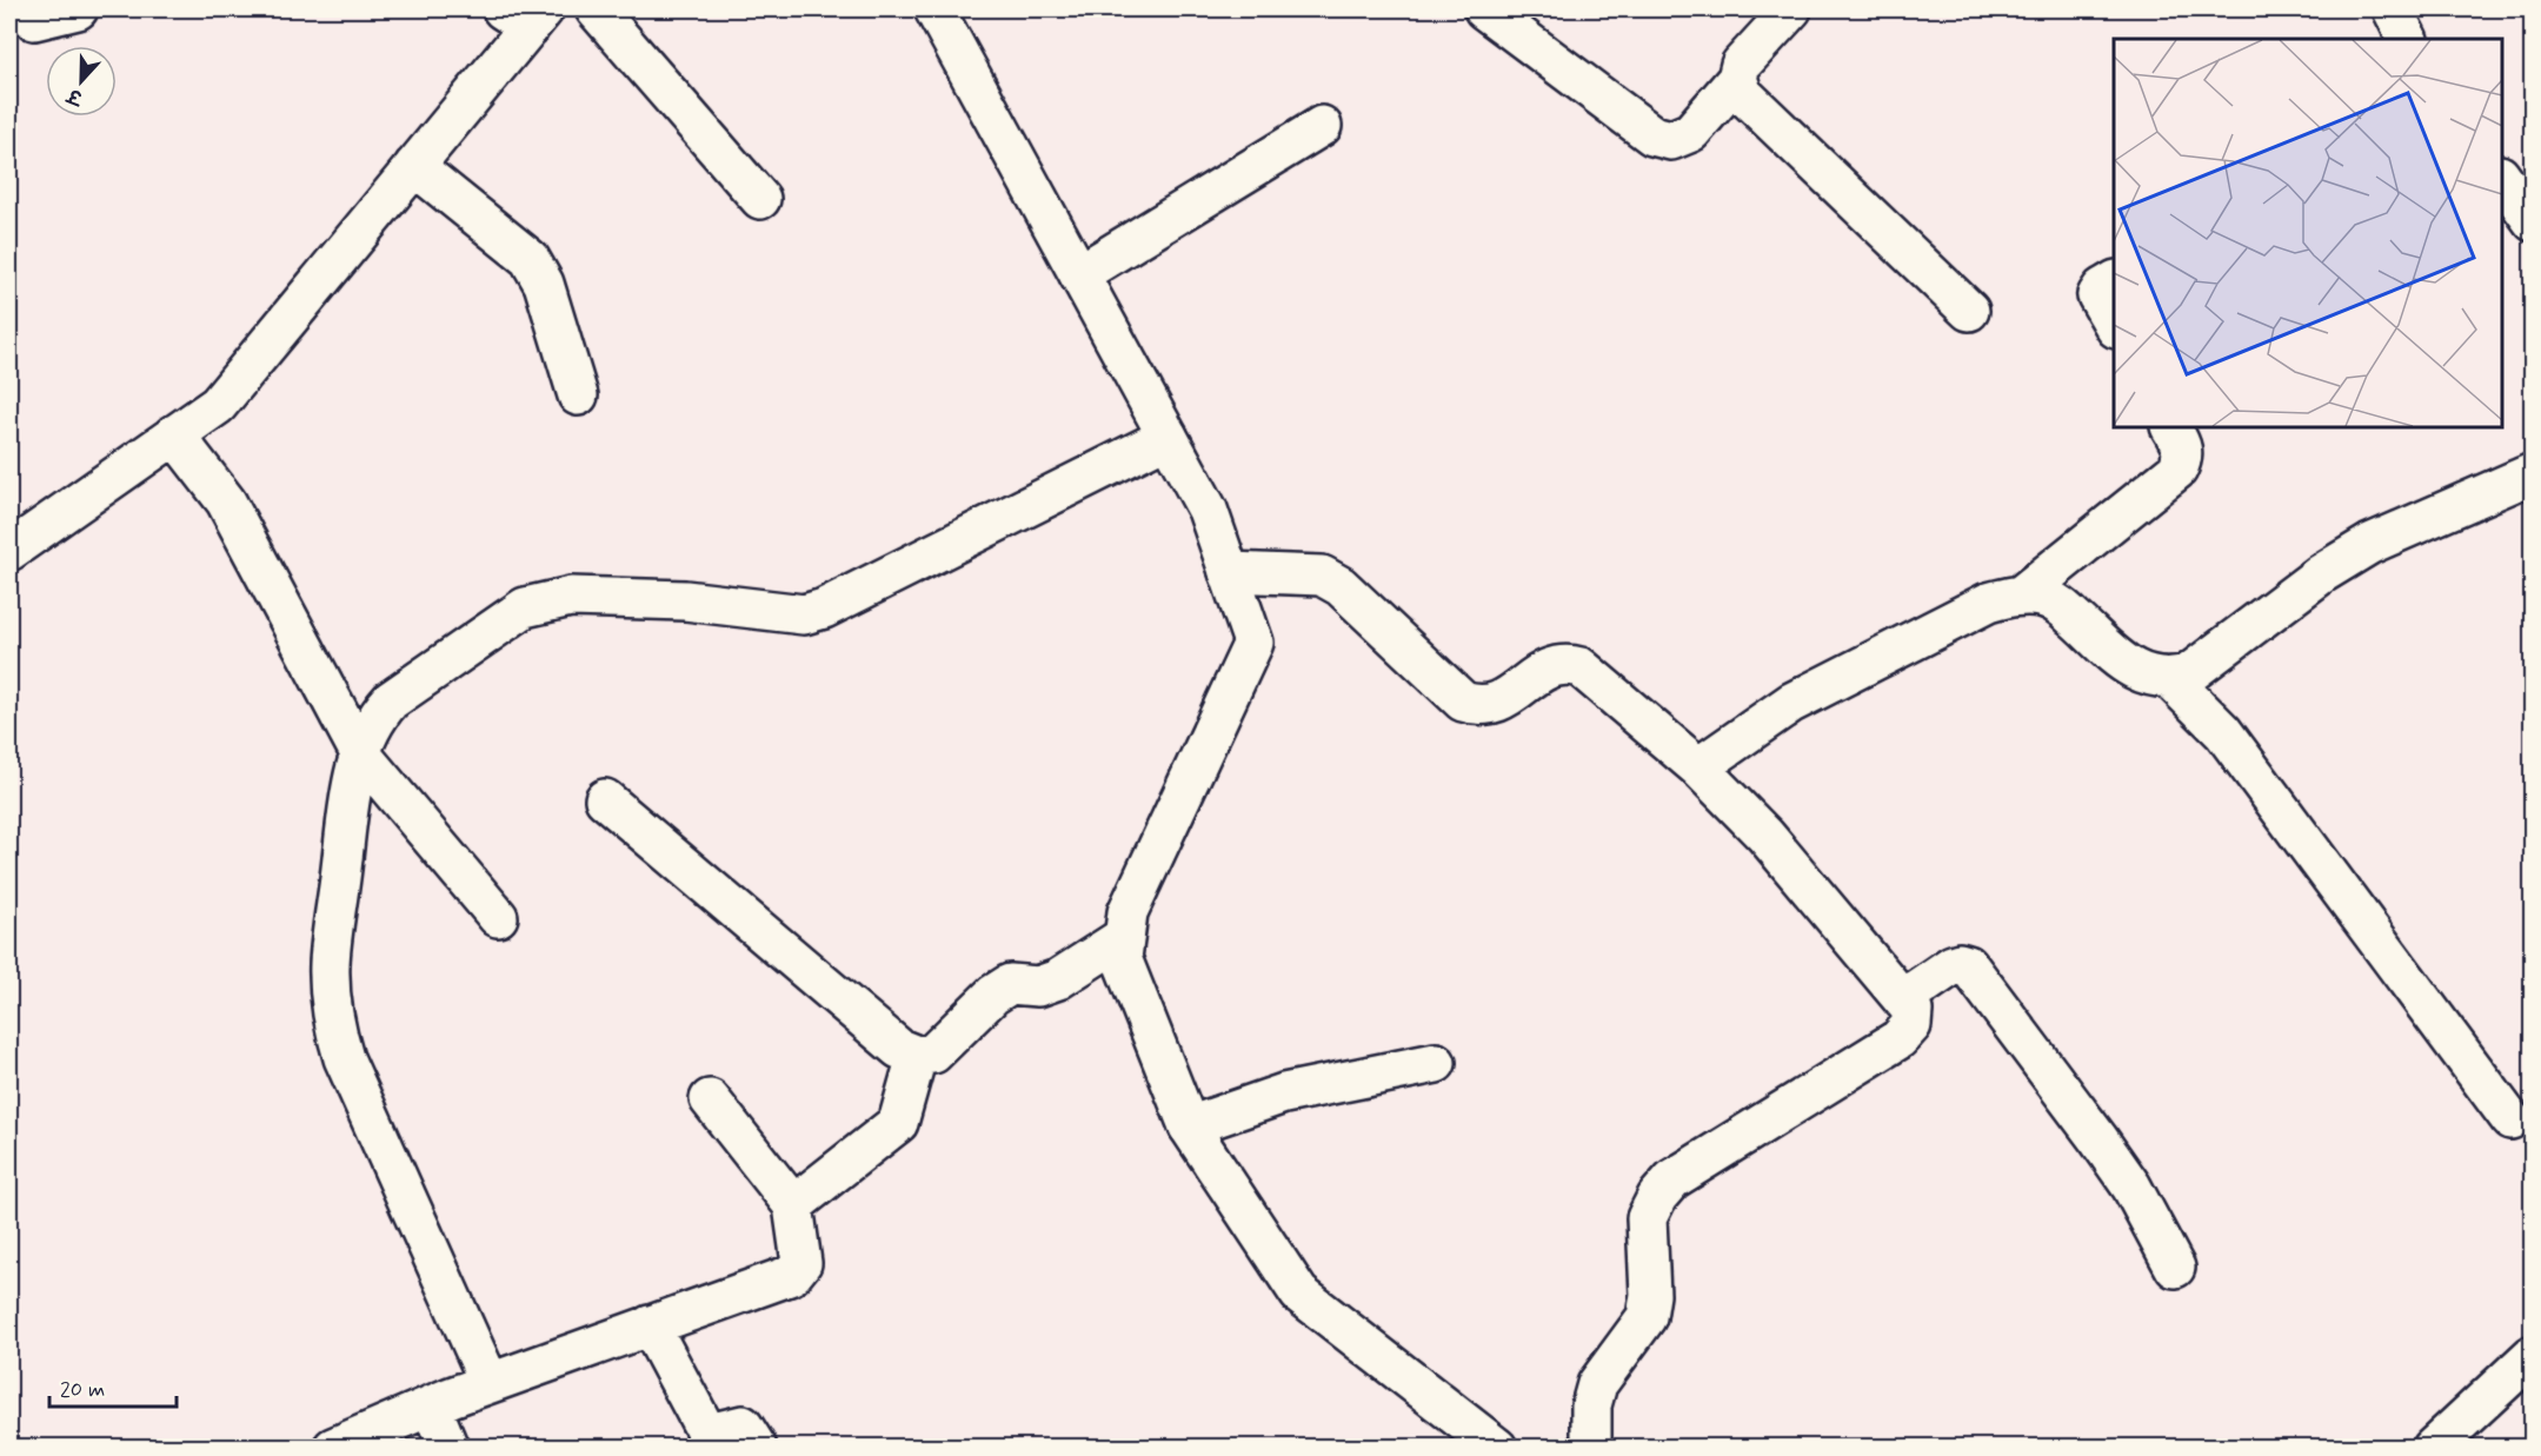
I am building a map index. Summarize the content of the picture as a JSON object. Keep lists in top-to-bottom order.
{
  "scale_bar": "20 m",
  "north": "bottom"
}
